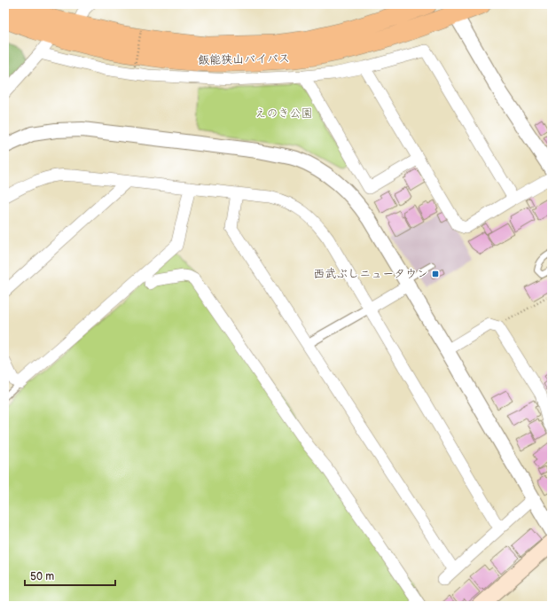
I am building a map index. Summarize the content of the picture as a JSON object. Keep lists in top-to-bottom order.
{
  "streets": {
    "highway": ["飯能狭山バイパス"]
  },
  "parks": ["えのき公園"],
  "places": {
    "transit": ["西武ぶしニュータウン"]
  },
  "scale_bar": "50 m"
}
